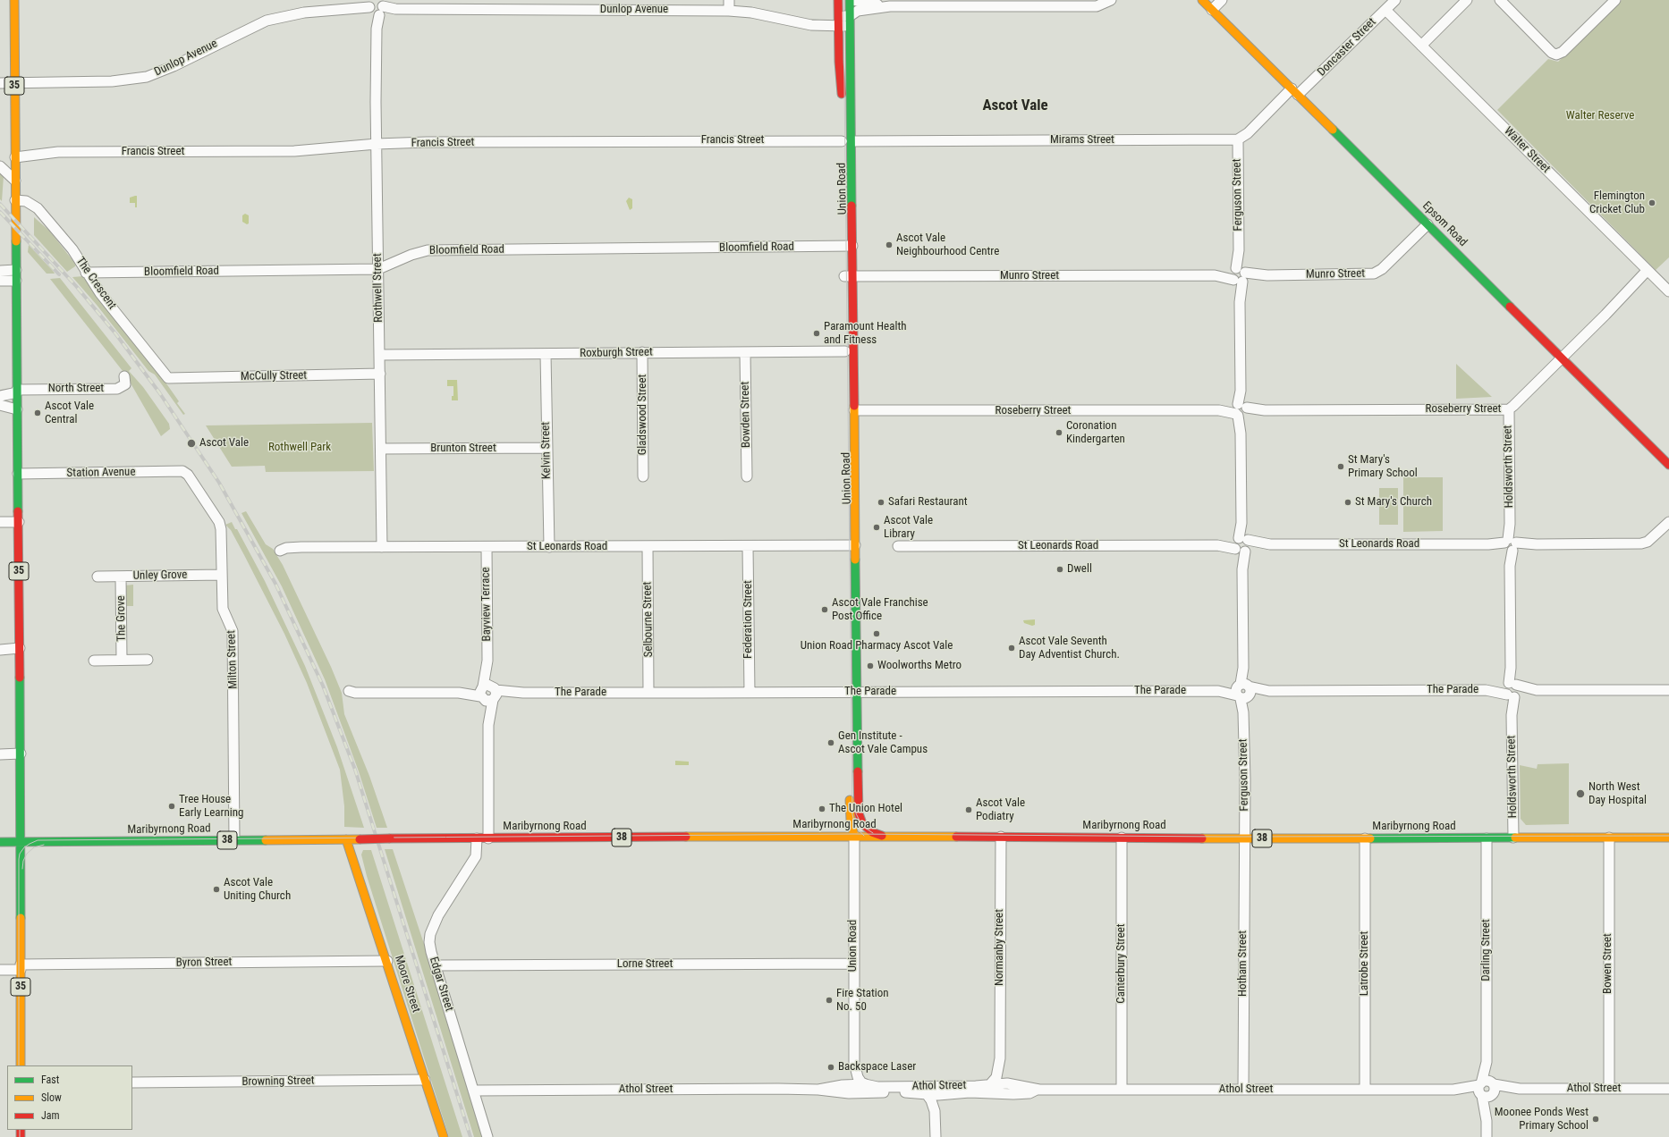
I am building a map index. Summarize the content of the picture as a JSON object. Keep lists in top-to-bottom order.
{
  "streets": {
    "main road": [
      "35",
      "Union Road",
      "Epsom Road",
      "Maribyrnong Road",
      "38",
      "Moore Street"
    ],
    "street": [
      "Dunlop Avenue",
      "Doncaster Street",
      "Francis Street",
      "Mirams Street",
      "Walter Street",
      "Ferguson Street",
      "Bloomfield Road",
      "Munro Street",
      "The Crescent",
      "Rothwell Street",
      "Roxburgh Street",
      "McCully Street",
      "North Street",
      "Roseberry Street",
      "Gladswood Street",
      "Bowden Street",
      "Brunton Street",
      "Kelvin Street",
      "Holdsworth Street",
      "Station Avenue",
      "St Leonards Road",
      "Unley Grove",
      "Bayview Terrace",
      "The Grove",
      "Selbourne Street",
      "Federation Street",
      "Milton Street",
      "The Parade",
      "Normanby Street",
      "Darling Street",
      "Byron Street",
      "Canterbury Street",
      "Hotham Street",
      "Latrobe Street",
      "Bowen Street",
      "Lorne Street",
      "Edgar Street",
      "Browning Street",
      "Athol Street"
    ]
  },
  "crossings": [
    ["Dunlop Avenue", "35"],
    ["Dunlop Avenue", "Union Road"],
    ["Dunlop Avenue", "Rothwell Street"],
    ["Doncaster Street", "Walter Street"],
    ["Doncaster Street", "Epsom Road"],
    ["35", "Francis Street"],
    ["35", "The Crescent"],
    ["35", "North Street"],
    ["35", "Station Avenue"],
    ["35", "Maribyrnong Road"],
    ["35", "Byron Street"],
    ["Francis Street", "Mirams Street"],
    ["Francis Street", "Union Road"],
    ["Francis Street", "Rothwell Street"],
    ["Mirams Street", "Union Road"],
    ["Mirams Street", "Ferguson Street"],
    ["Walter Street", "Roseberry Street"],
    ["Union Road", "Bloomfield Road"],
    ["Union Road", "Munro Street"],
    ["Union Road", "Roxburgh Street"],
    ["Union Road", "Roseberry Street"],
    ["Union Road", "St Leonards Road"],
    ["Union Road", "The Parade"],
    ["Union Road", "Maribyrnong Road"],
    ["Union Road", "Lorne Street"],
    ["Union Road", "Athol Street"],
    ["Ferguson Street", "Munro Street"],
    ["Ferguson Street", "Roseberry Street"],
    ["Ferguson Street", "St Leonards Road"],
    ["Ferguson Street", "The Parade"],
    ["Ferguson Street", "Maribyrnong Road"],
    ["Ferguson Street", "Hotham Street"],
    ["Epsom Road", "Munro Street"],
    ["Epsom Road", "Roseberry Street"],
    ["Bloomfield Road", "The Crescent"],
    ["Bloomfield Road", "Rothwell Street"],
    ["The Crescent", "McCully Street"],
    ["Rothwell Street", "Roxburgh Street"],
    ["Rothwell Street", "McCully Street"],
    ["Rothwell Street", "Brunton Street"],
    ["Rothwell Street", "St Leonards Road"],
    ["Roxburgh Street", "Gladswood Street"],
    ["Roxburgh Street", "Bowden Street"],
    ["Roxburgh Street", "Kelvin Street"],
    ["Roseberry Street", "Holdsworth Street"],
    ["Brunton Street", "Kelvin Street"],
    ["Kelvin Street", "St Leonards Road"],
    ["Holdsworth Street", "St Leonards Road"],
    ["Holdsworth Street", "The Parade"],
    ["Holdsworth Street", "Maribyrnong Road"],
    ["Station Avenue", "Milton Street"],
    ["St Leonards Road", "Bayview Terrace"],
    ["St Leonards Road", "Selbourne Street"],
    ["St Leonards Road", "Federation Street"],
    ["Unley Grove", "The Grove"],
    ["Unley Grove", "Milton Street"],
    ["Bayview Terrace", "The Parade"],
    ["Bayview Terrace", "Maribyrnong Road"],
    ["Selbourne Street", "The Parade"],
    ["Federation Street", "The Parade"],
    ["Milton Street", "Maribyrnong Road"],
    ["Maribyrnong Road", "Normanby Street"],
    ["Maribyrnong Road", "Darling Street"],
    ["Maribyrnong Road", "Canterbury Street"],
    ["Maribyrnong Road", "Hotham Street"],
    ["Maribyrnong Road", "Latrobe Street"],
    ["Maribyrnong Road", "Bowen Street"],
    ["Maribyrnong Road", "Moore Street"],
    ["Maribyrnong Road", "Edgar Street"],
    ["Normanby Street", "Athol Street"],
    ["Darling Street", "Athol Street"],
    ["Byron Street", "Moore Street"],
    ["Canterbury Street", "Athol Street"],
    ["Hotham Street", "Athol Street"],
    ["Latrobe Street", "Athol Street"],
    ["Bowen Street", "Athol Street"],
    ["Lorne Street", "Edgar Street"],
    ["Moore Street", "Browning Street"],
    ["Edgar Street", "Athol Street"]
  ],
  "districts": ["Ascot Vale"],
  "parks": ["Walter Reserve", "Rothwell Park"],
  "places": [
    "Flemington Cricket Club",
    "Ascot Vale Neighbourhood Centre",
    "Paramount Health and Fitness",
    "Ascot Vale Central",
    "Coronation Kindergarten",
    "Ascot Vale",
    "St Mary's Primary School",
    "Safari Restaurant",
    "St Mary's Church",
    "Ascot Vale Library",
    "Dwell",
    "Ascot Vale Franchise Post Office",
    "Union Road Pharmacy Ascot Vale",
    "Ascot Vale Seventh Day Adventist Church.",
    "Woolworths Metro",
    "Gen Institute - Ascot Vale Campus",
    "North West Day Hospital",
    "Tree House Early Learning",
    "The Union Hotel",
    "Ascot Vale Podiatry",
    "Ascot Vale Uniting Church",
    "Fire Station No. 50",
    "Backspace Laser",
    "Moonee Ponds West Primary School"
  ],
  "legend": ["Fast", "Slow", "Jam"]
}
